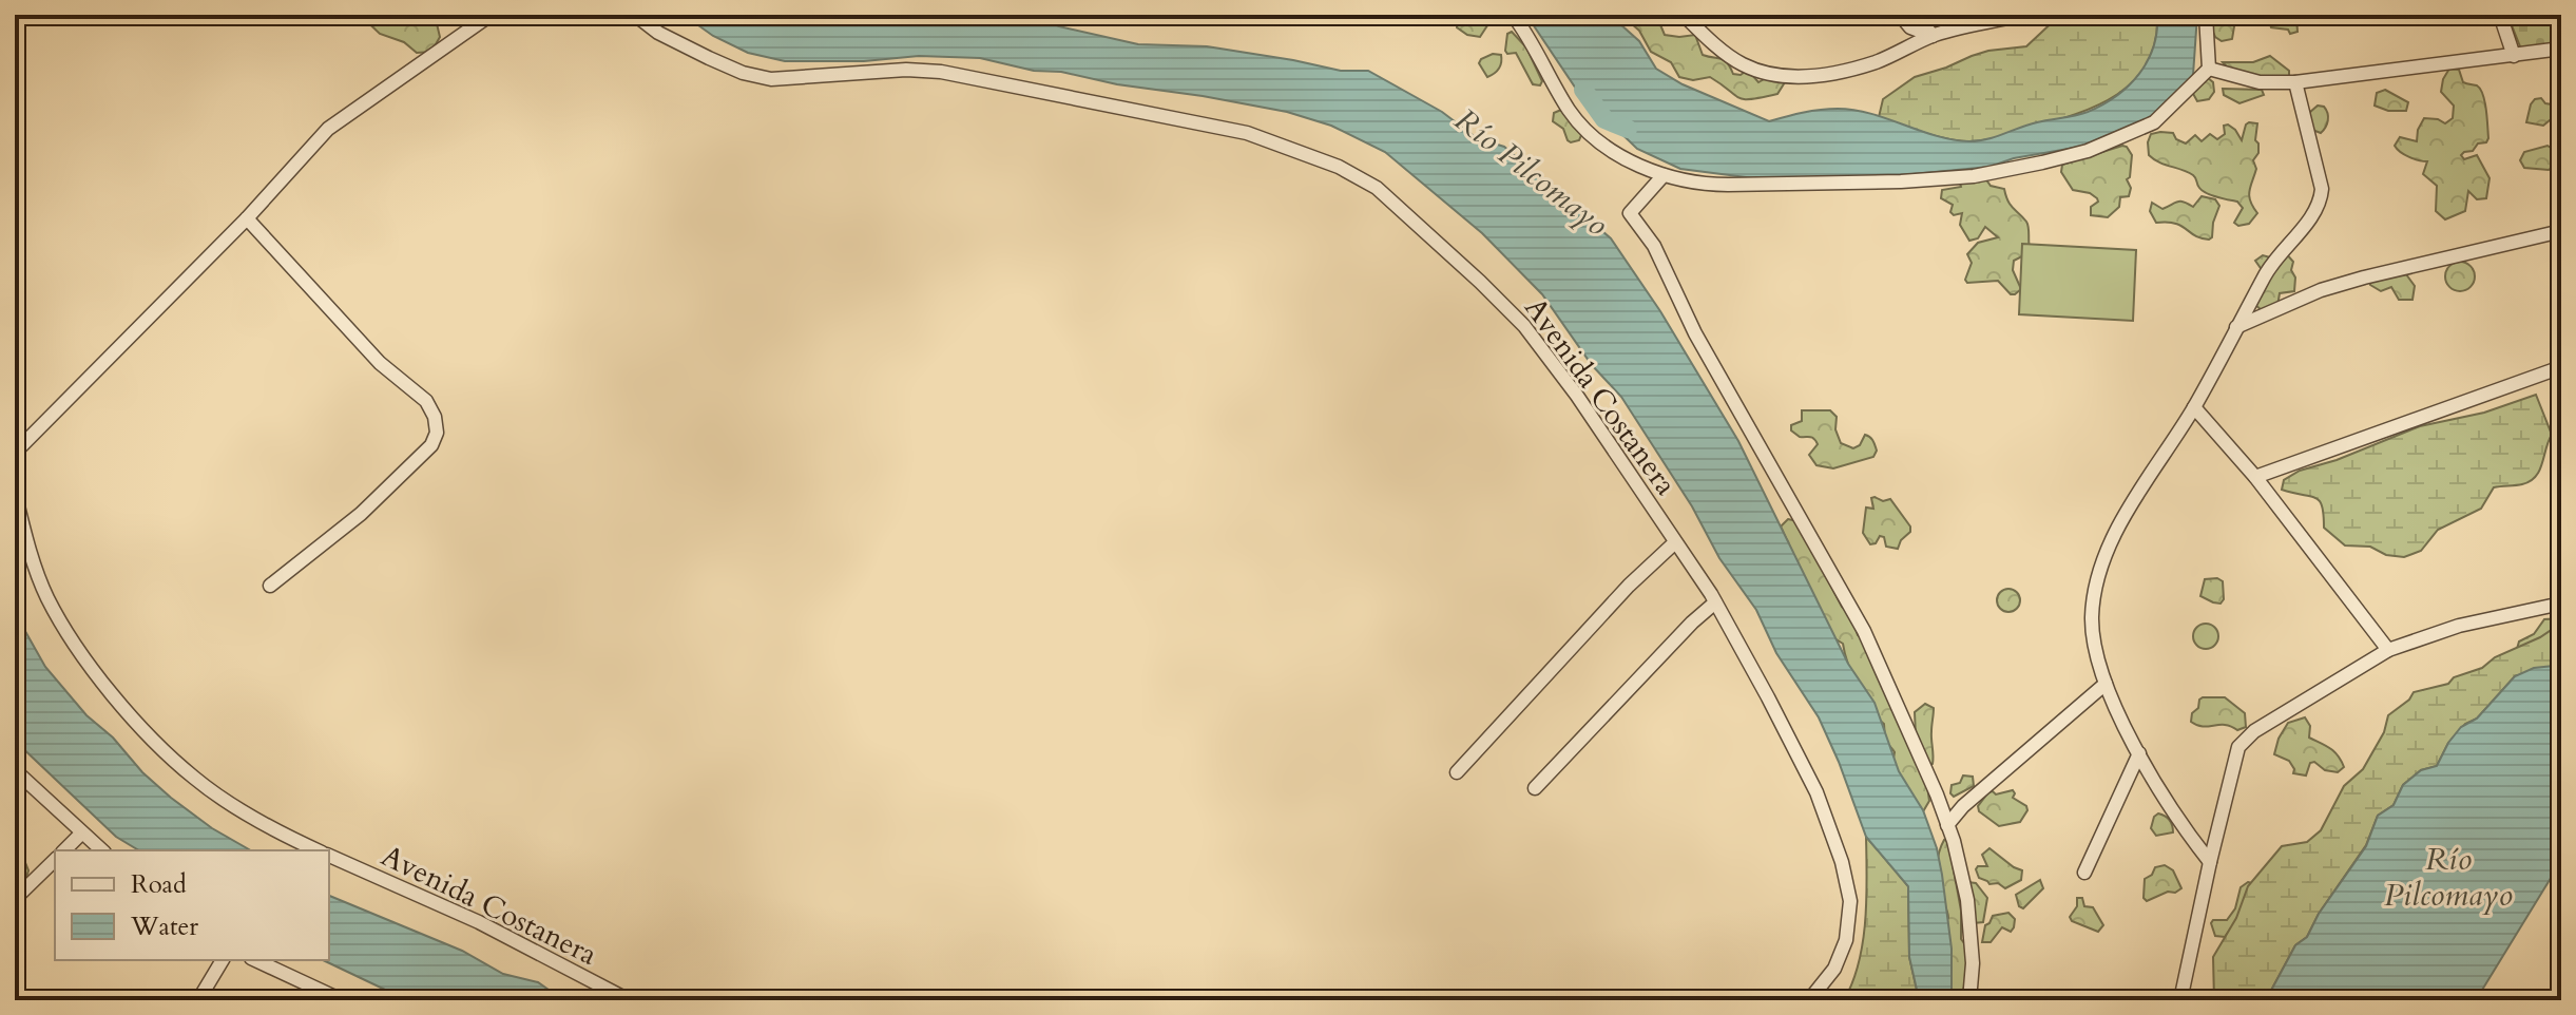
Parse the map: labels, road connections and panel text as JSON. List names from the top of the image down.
{
  "streets": {
    "street": ["Avenida Costanera"]
  },
  "water": ["Río Pilcomayo"],
  "legend": ["Road", "Water"]
}
